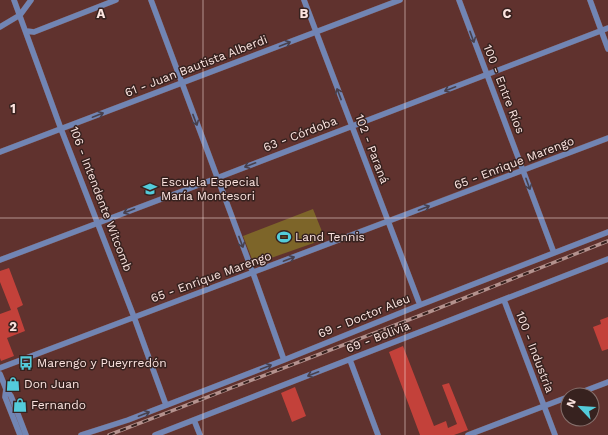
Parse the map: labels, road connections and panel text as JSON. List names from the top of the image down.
{
  "streets": {
    "street": [
      "61 - Juan Bautista Alberdi",
      "100 - Entre Ríos",
      "63 - Córdoba",
      "102 - Paraná",
      "65 - Enrique Marengo",
      "106 - Intendente Witcomb",
      "69 - Doctor Aleu",
      "69 - Bolivia",
      "100 - Industria"
    ]
  },
  "crossings": [
    ["61 - Juan Bautista Alberdi", "102 - Paraná"],
    ["61 - Juan Bautista Alberdi", "106 - Intendente Witcomb"],
    ["100 - Entre Ríos", "63 - Córdoba"],
    ["100 - Entre Ríos", "65 - Enrique Marengo"],
    ["100 - Entre Ríos", "69 - Doctor Aleu"],
    ["63 - Córdoba", "102 - Paraná"],
    ["63 - Córdoba", "106 - Intendente Witcomb"],
    ["102 - Paraná", "65 - Enrique Marengo"],
    ["102 - Paraná", "69 - Doctor Aleu"],
    ["65 - Enrique Marengo", "106 - Intendente Witcomb"],
    ["106 - Intendente Witcomb", "69 - Doctor Aleu"],
    ["69 - Bolivia", "100 - Industria"]
  ],
  "one_way": [
    "61 - Juan Bautista Alberdi",
    "100 - Entre Ríos",
    "63 - Córdoba",
    "65 - Enrique Marengo"
  ],
  "places": {
    "school or university": ["Escuela Especial María Montesori"],
    "sports": ["Land Tennis"],
    "bus stop": ["Marengo y Pueyrredón"],
    "shop": ["Don Juan", "Fernando"]
  },
  "north": "top left",
  "grid": {
    "columns": ["A", "B", "C"],
    "rows": ["1", "2"]
  }
}
